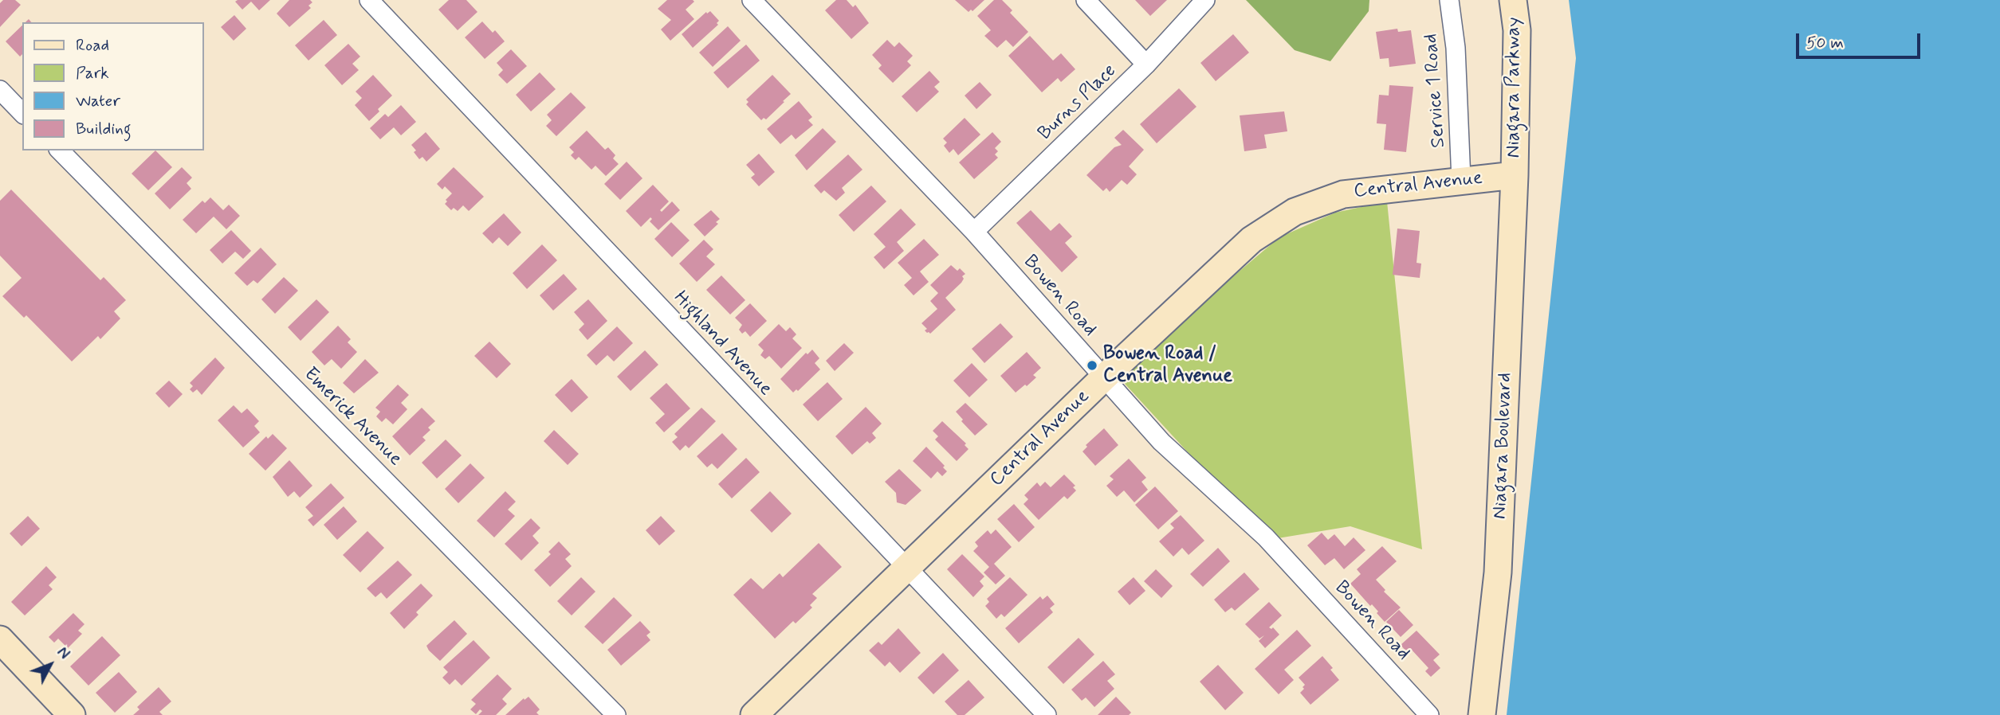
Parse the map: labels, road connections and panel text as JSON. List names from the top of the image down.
{
  "streets": {
    "main road": ["Niagara Parkway", "Central Avenue", "Niagara Boulevard"],
    "street": [
      "Service 1 Road",
      "Burns Place",
      "Bowen Road",
      "Highland Avenue",
      "Emerick Avenue"
    ]
  },
  "crossings": [
    ["Niagara Parkway", "Central Avenue"],
    ["Niagara Parkway", "Niagara Boulevard"],
    ["Service 1 Road", "Central Avenue"],
    ["Burns Place", "Bowen Road"],
    ["Central Avenue", "Bowen Road"],
    ["Central Avenue", "Highland Avenue"],
    ["Central Avenue", "Niagara Boulevard"]
  ],
  "places": ["Bowen Road / Central Avenue"],
  "legend": [
    "Road",
    "Park",
    "Water",
    "Building"
  ],
  "scale_bar": "50 m",
  "north": "top right"
}
